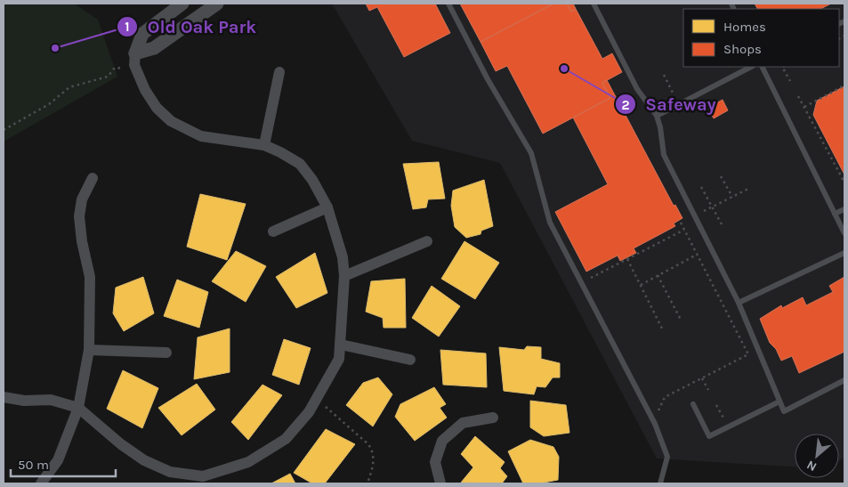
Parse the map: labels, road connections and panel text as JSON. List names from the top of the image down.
{
  "places": ["Old Oak Park", "Safeway"],
  "legend": ["Homes", "Shops"],
  "scale_bar": "50 m",
  "north": "bottom left"
}
